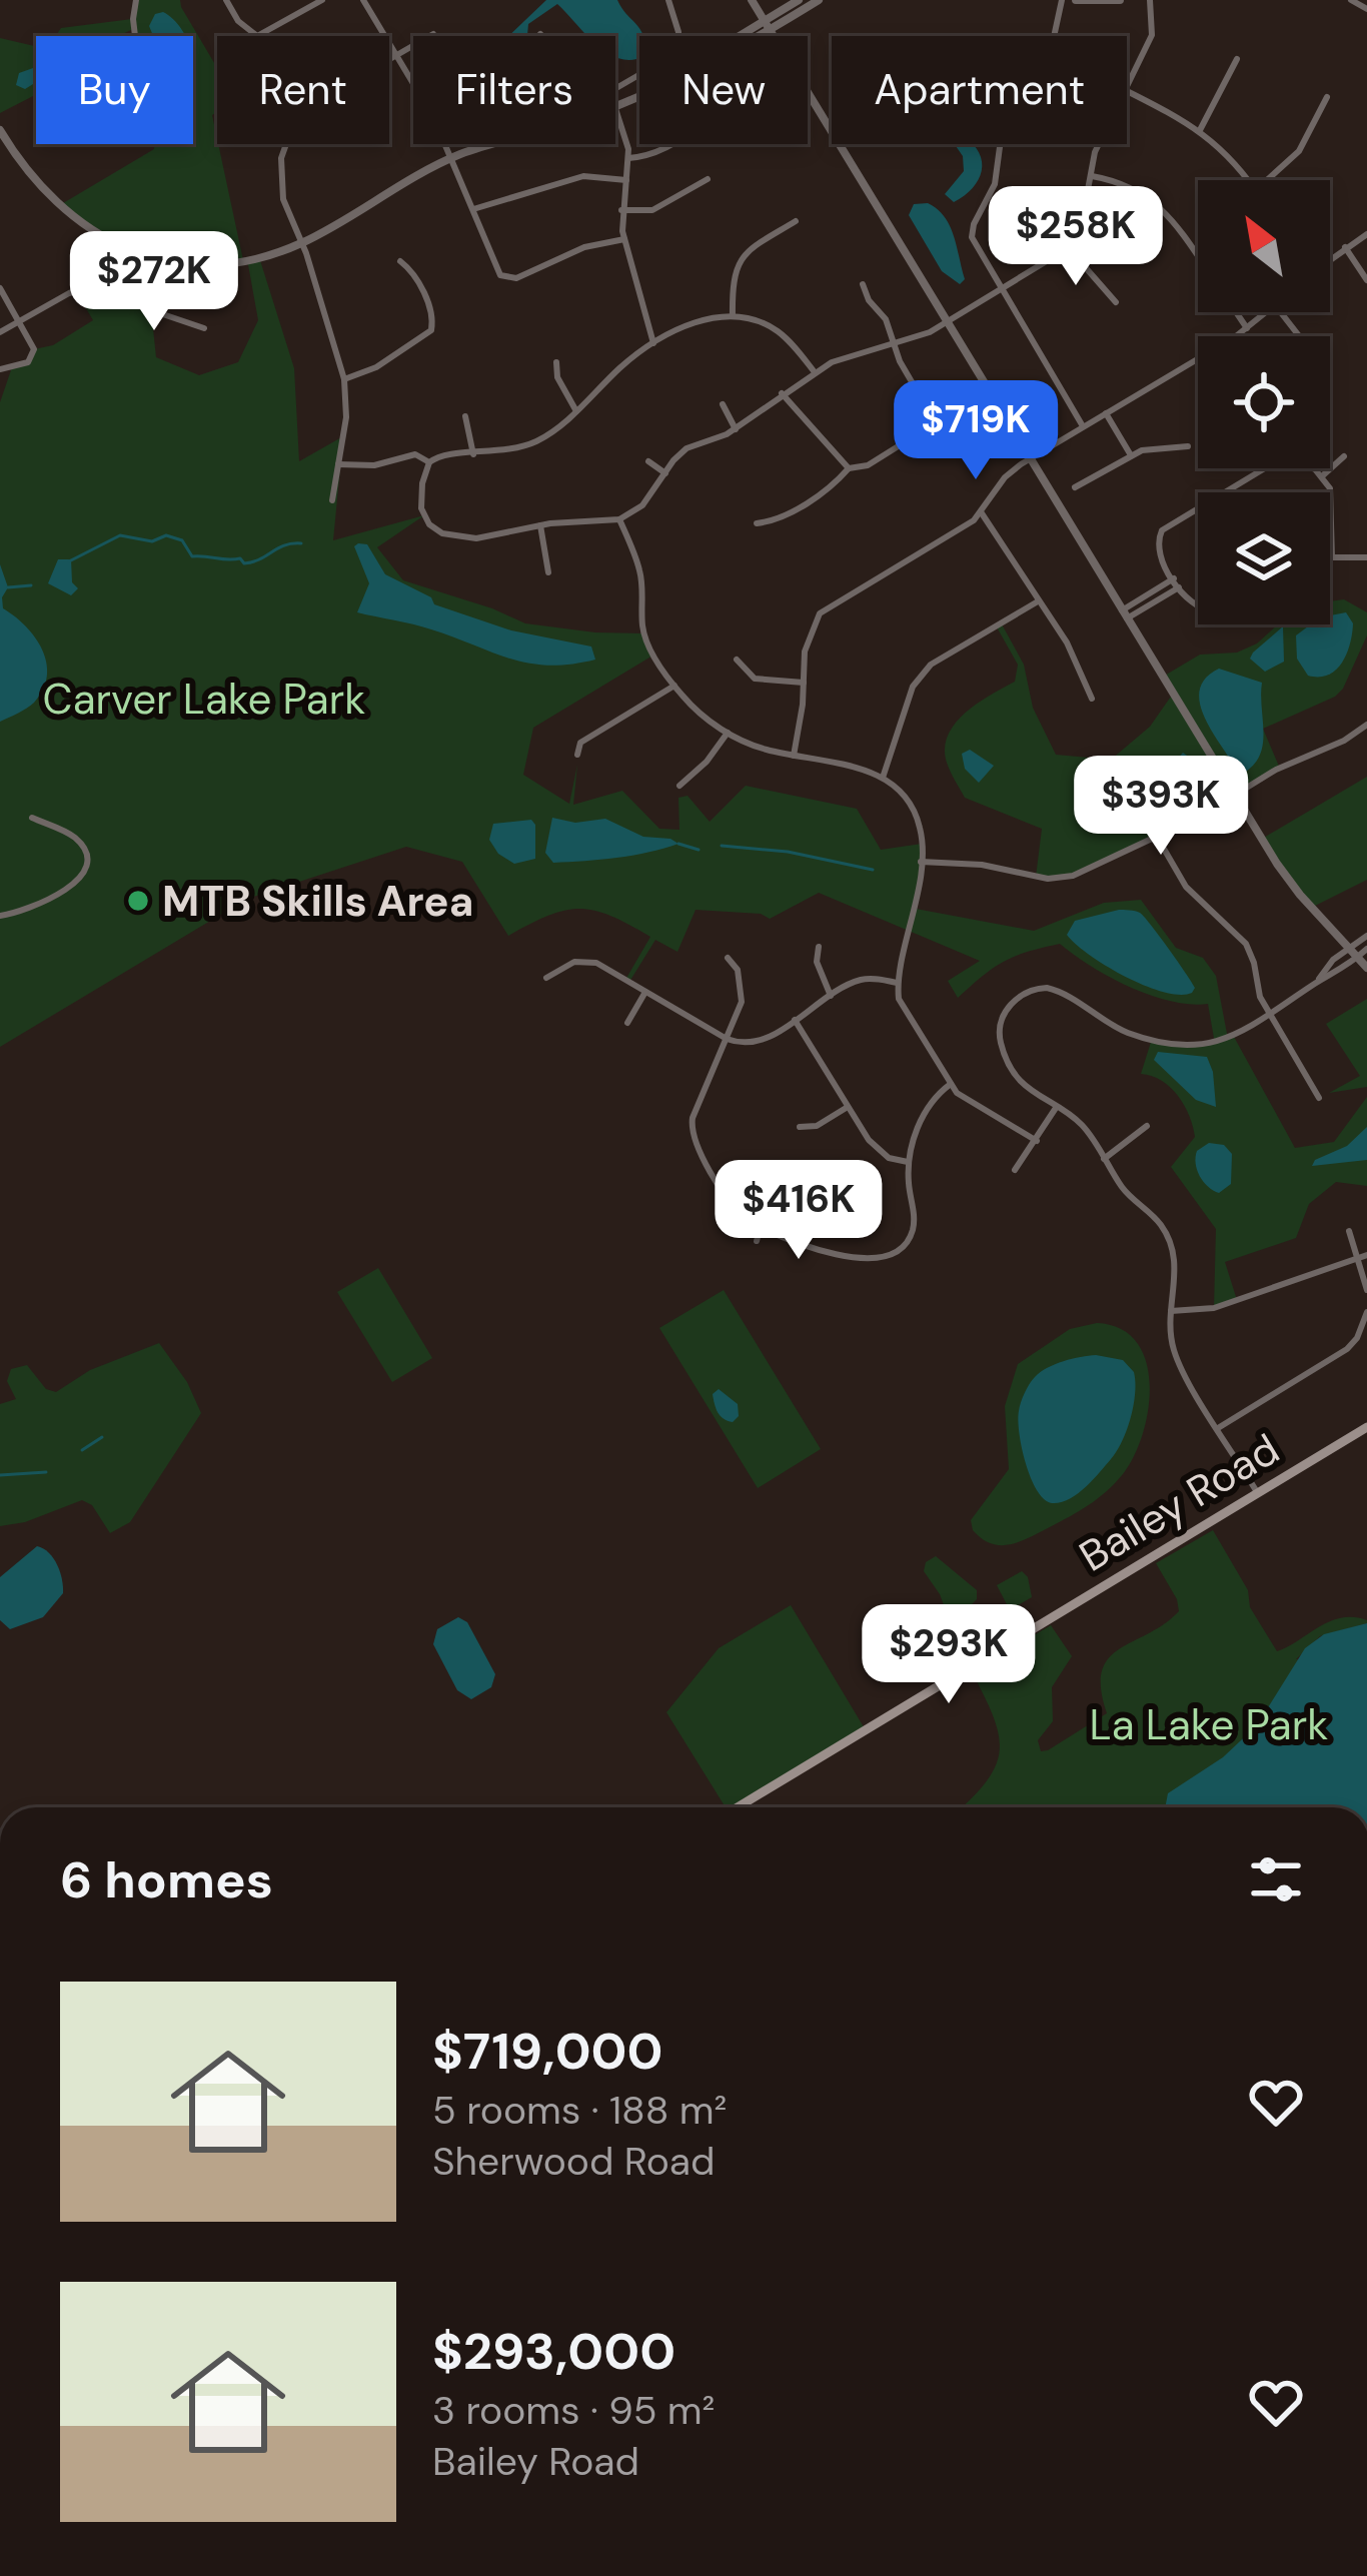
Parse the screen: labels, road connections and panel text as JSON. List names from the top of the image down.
{
  "streets": {
    "main road": ["Bailey Road"]
  },
  "parks": ["Carver Lake Park", "La Lake Park"],
  "places": ["MTB Skills Area"],
  "north": "top left",
  "page": {
    "chip": [
      "Buy",
      "Rent",
      "Filters",
      "New",
      "Apartment"
    ],
    "price": [
      "$258K",
      "$272K",
      "$719K",
      "$393K",
      "$416K",
      "$293K"
    ],
    "heading": "6 homes",
    "list": [
      {
        "name": "$719,000",
        "note": "5 rooms · 188 m² · Sherwood Road"
      },
      {
        "name": "$293,000",
        "note": "3 rooms · 95 m² · Bailey Road"
      }
    ]
  }
}
